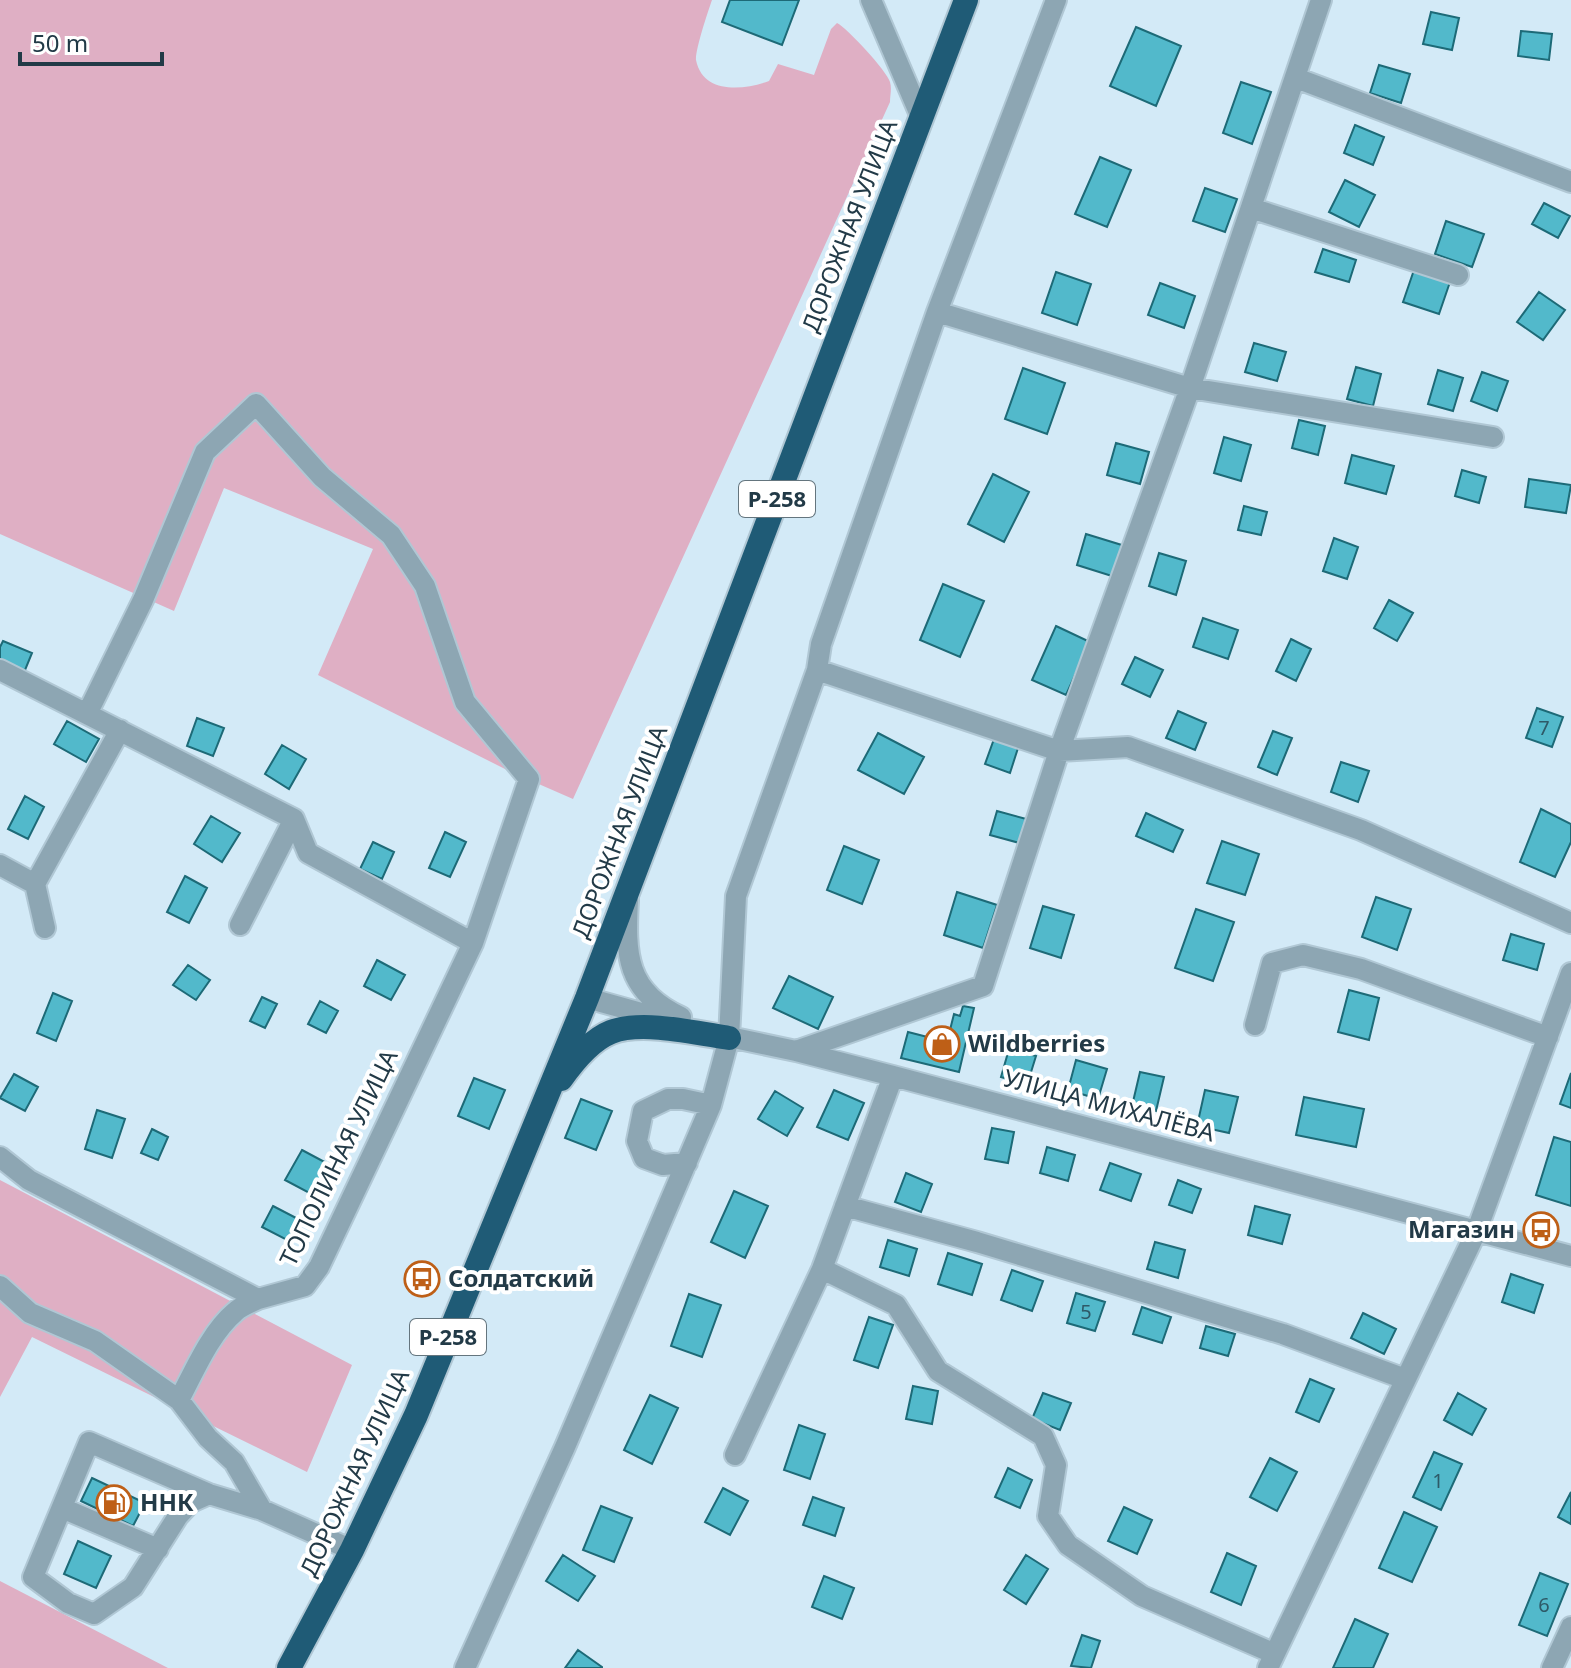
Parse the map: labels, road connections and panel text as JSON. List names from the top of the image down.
{
  "streets": {
    "highway": ["ДОРОЖНАЯ УЛИЦА", "Р-258"],
    "street": ["УЛИЦА МИХАЛЁВА", "ТОПОЛИНАЯ УЛИЦА"]
  },
  "crossings": [
    ["ДОРОЖНАЯ УЛИЦА", "УЛИЦА МИХАЛЁВА"]
  ],
  "places": {
    "shop": ["Wildberries"],
    "bus stop": ["Магазин", "Солдатский"],
    "fuel station": ["ННК"]
  },
  "house_numbers": [
    "7",
    "5",
    "1",
    "6"
  ],
  "scale_bar": "50 m"
}
